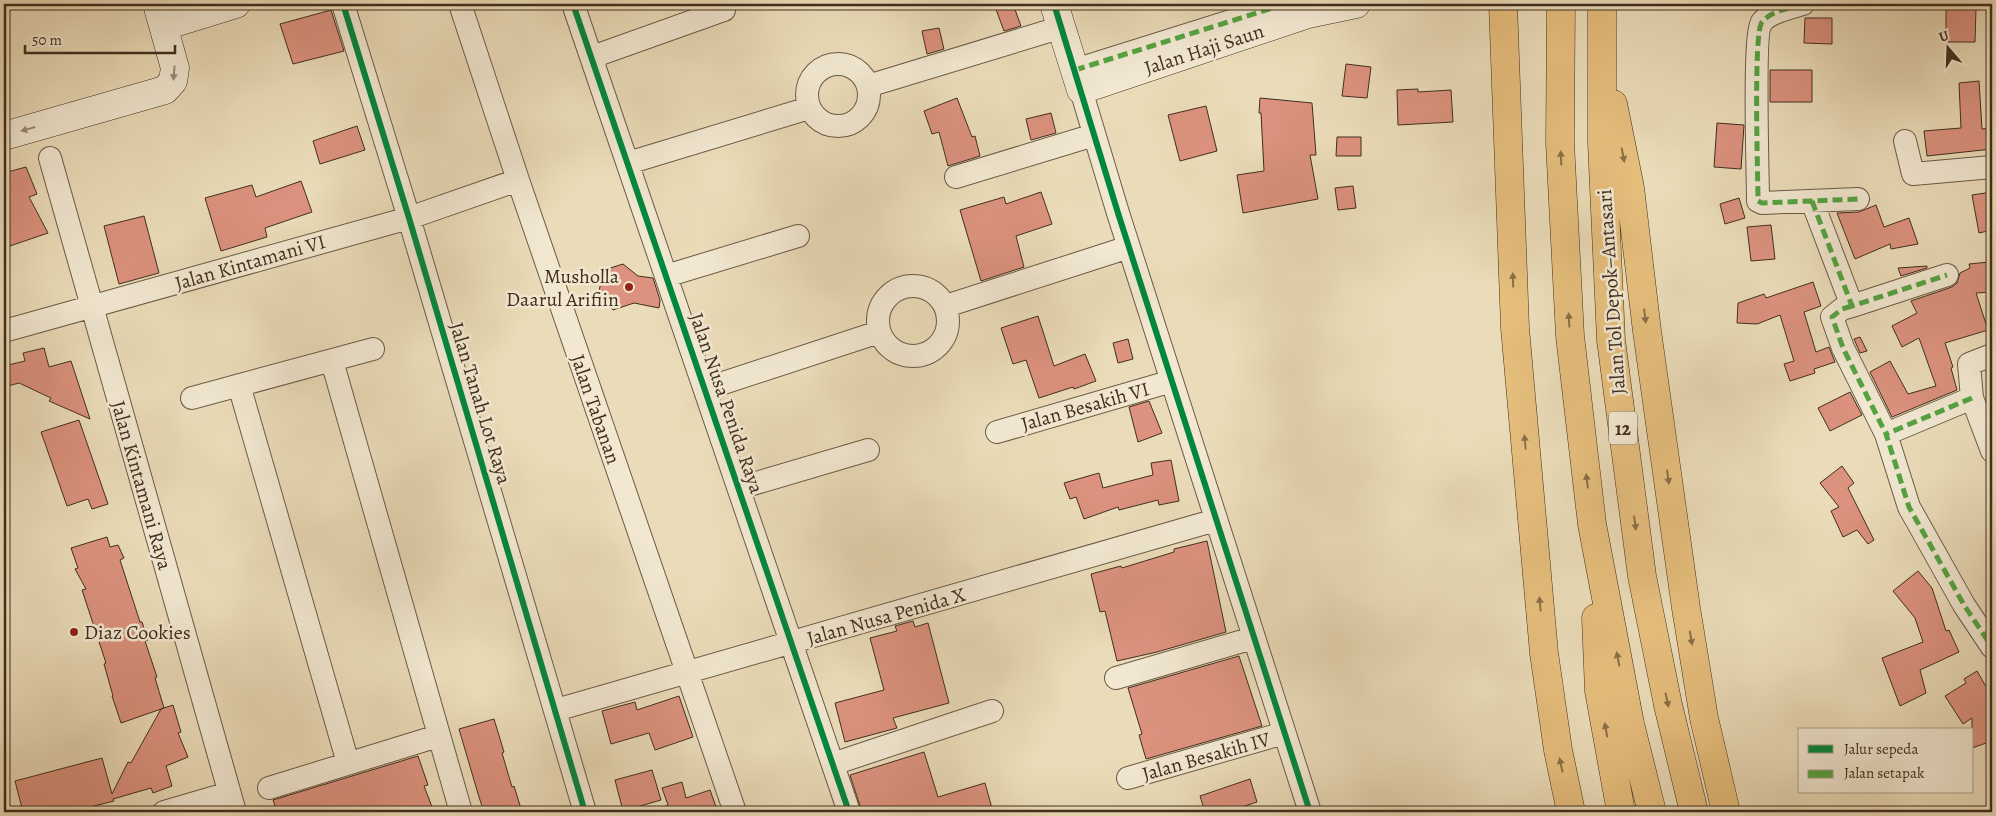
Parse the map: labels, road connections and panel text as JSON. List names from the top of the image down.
{
  "streets": {
    "highway": ["Jalan Tol Depok–Antasari", "12"],
    "street": [
      "Jalan Haji Saun",
      "Jalan Kintamani VI",
      "Jalan Tanah Lot Raya",
      "Jalan Nusa Penida Raya",
      "Jalan Besakih VI",
      "Jalan Tabanan",
      "Jalan Kintamani Raya",
      "Jalan Nusa Penida X",
      "Jalan Besakih IV"
    ]
  },
  "crossings": [
    ["Jalan Kintamani VI", "Jalan Tanah Lot Raya"],
    ["Jalan Kintamani VI", "Jalan Tabanan"],
    ["Jalan Kintamani VI", "Jalan Kintamani Raya"],
    ["Jalan Tanah Lot Raya", "Jalan Nusa Penida X"],
    ["Jalan Nusa Penida Raya", "Jalan Nusa Penida X"],
    ["Jalan Tabanan", "Jalan Nusa Penida X"]
  ],
  "places": ["Musholla Daarul Arifiin", "Diaz Cookies"],
  "legend": ["Jalur sepeda", "Jalan setapak"],
  "scale_bar": "50 m",
  "north": "top"
}
